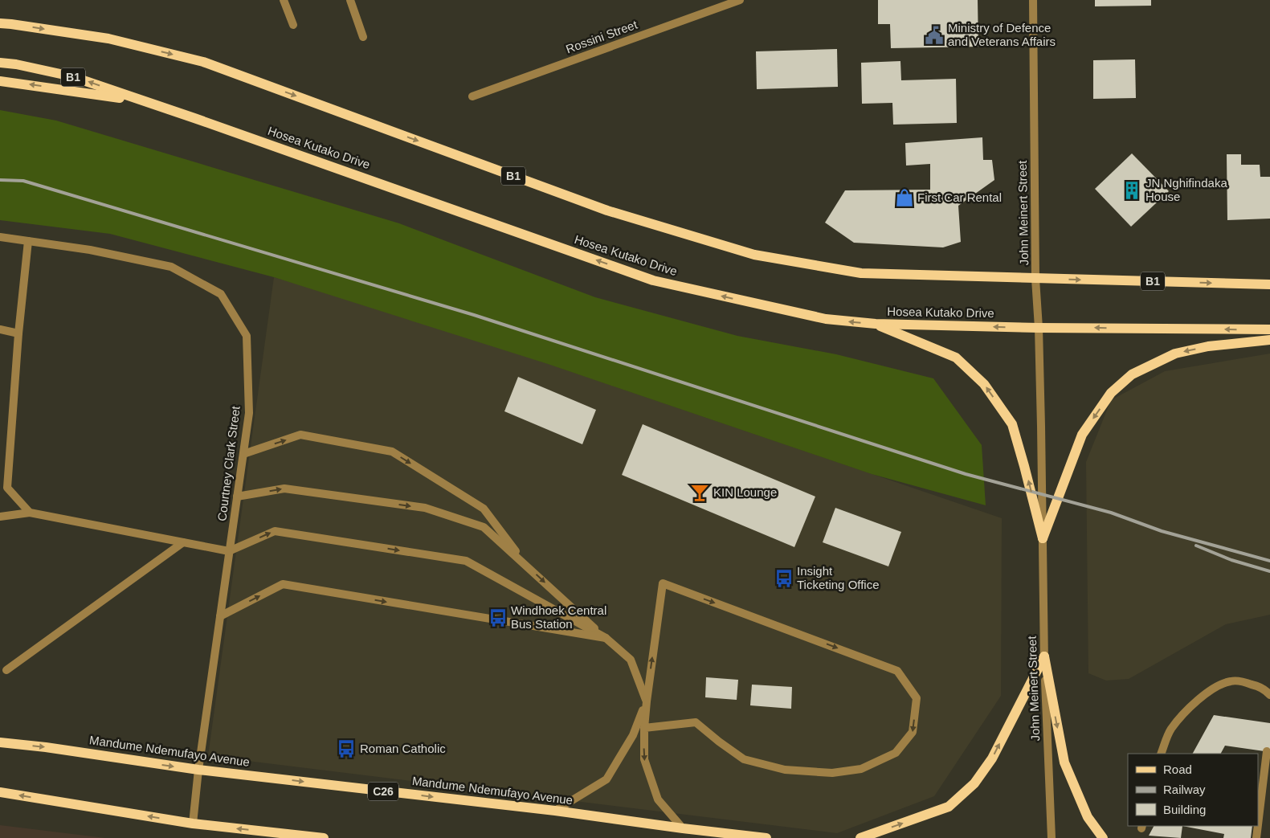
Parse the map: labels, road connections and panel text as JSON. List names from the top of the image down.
{
  "streets": {
    "main road": [
      "B1",
      "Hosea Kutako Drive",
      "Mandume Ndemufayo Avenue",
      "C26"
    ],
    "street": ["Rossini Street", "John Meinert Street", "Courtney Clark Street"]
  },
  "crossings": [
    ["B1", "John Meinert Street"],
    ["Hosea Kutako Drive", "John Meinert Street"],
    ["Courtney Clark Street", "Mandume Ndemufayo Avenue"]
  ],
  "places": {
    "public building": ["Ministry of Defence and Veterans Affairs"],
    "building": ["JN Nghifindaka House"],
    "shop": ["First Car Rental"],
    "bar": ["KIN Lounge"],
    "bus stop": ["Insight Ticketing Office", "Windhoek Central Bus Station", "Roman Catholic"]
  },
  "legend": ["Road", "Railway", "Building"]
}
